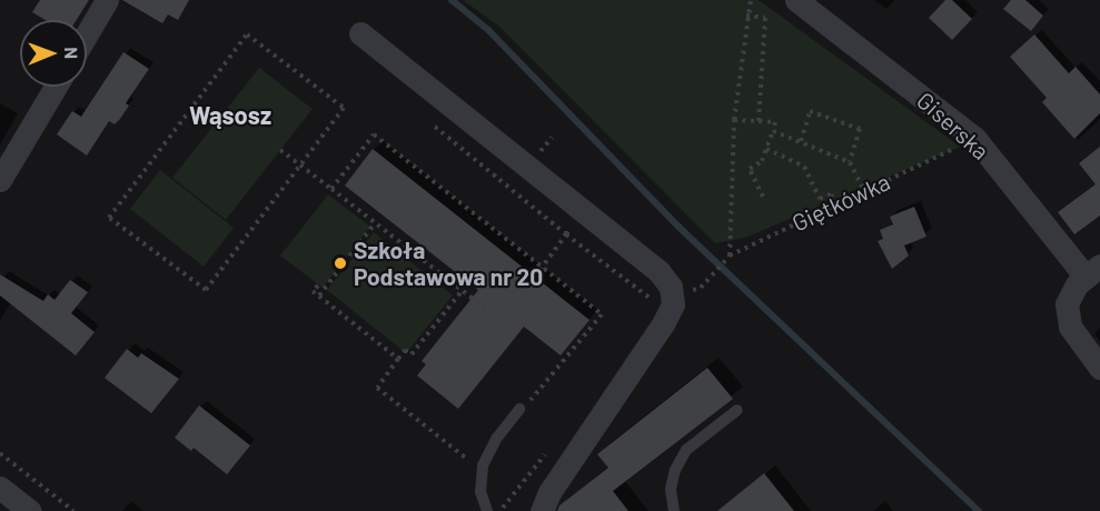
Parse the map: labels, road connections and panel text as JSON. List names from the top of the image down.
{
  "streets": {
    "street": ["Giserska"],
    "path": ["Giętkówka"]
  },
  "crossings": [
    ["Giserska", "Giętkówka"]
  ],
  "districts": ["Wąsosz"],
  "places": ["Szkoła Podstawowa nr 20"],
  "north": "right"
}
